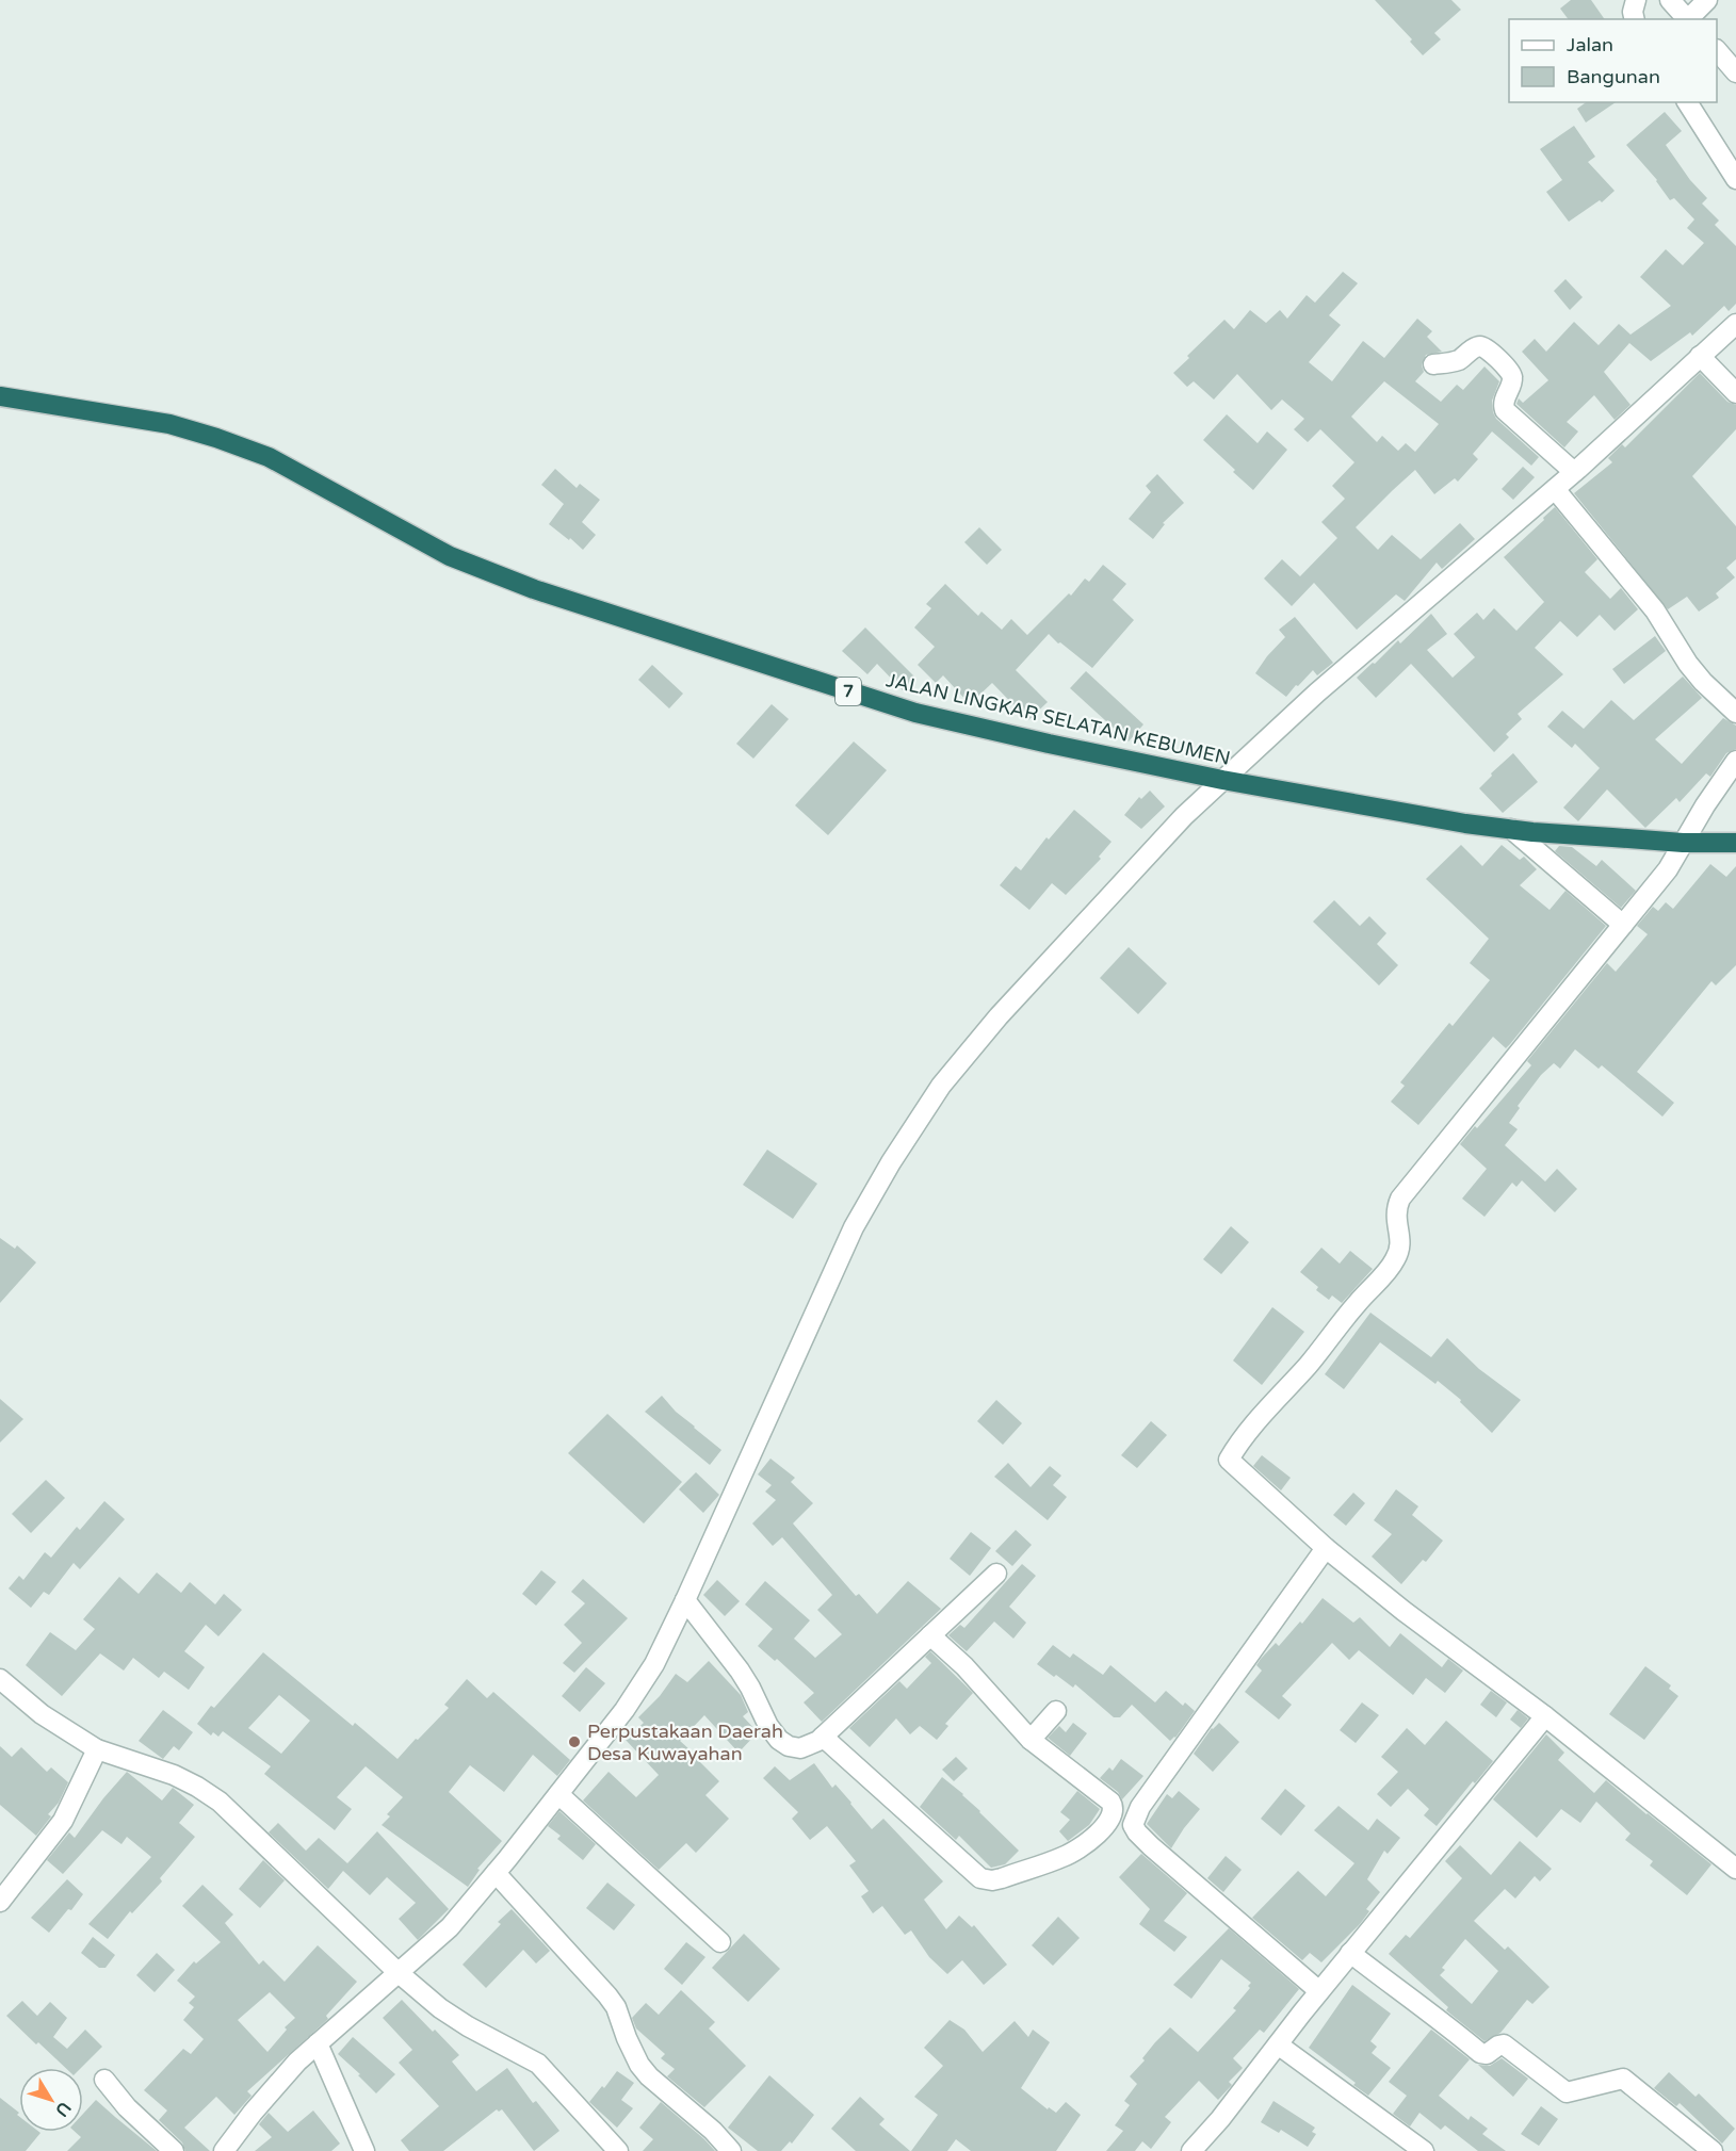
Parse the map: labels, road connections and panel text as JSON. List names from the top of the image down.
{
  "streets": {
    "highway": ["7", "JALAN LINGKAR SELATAN KEBUMEN"]
  },
  "places": ["Perpustakaan Daerah Desa Kuwayahan"],
  "legend": ["Jalan", "Bangunan"],
  "north": "bottom right"
}
